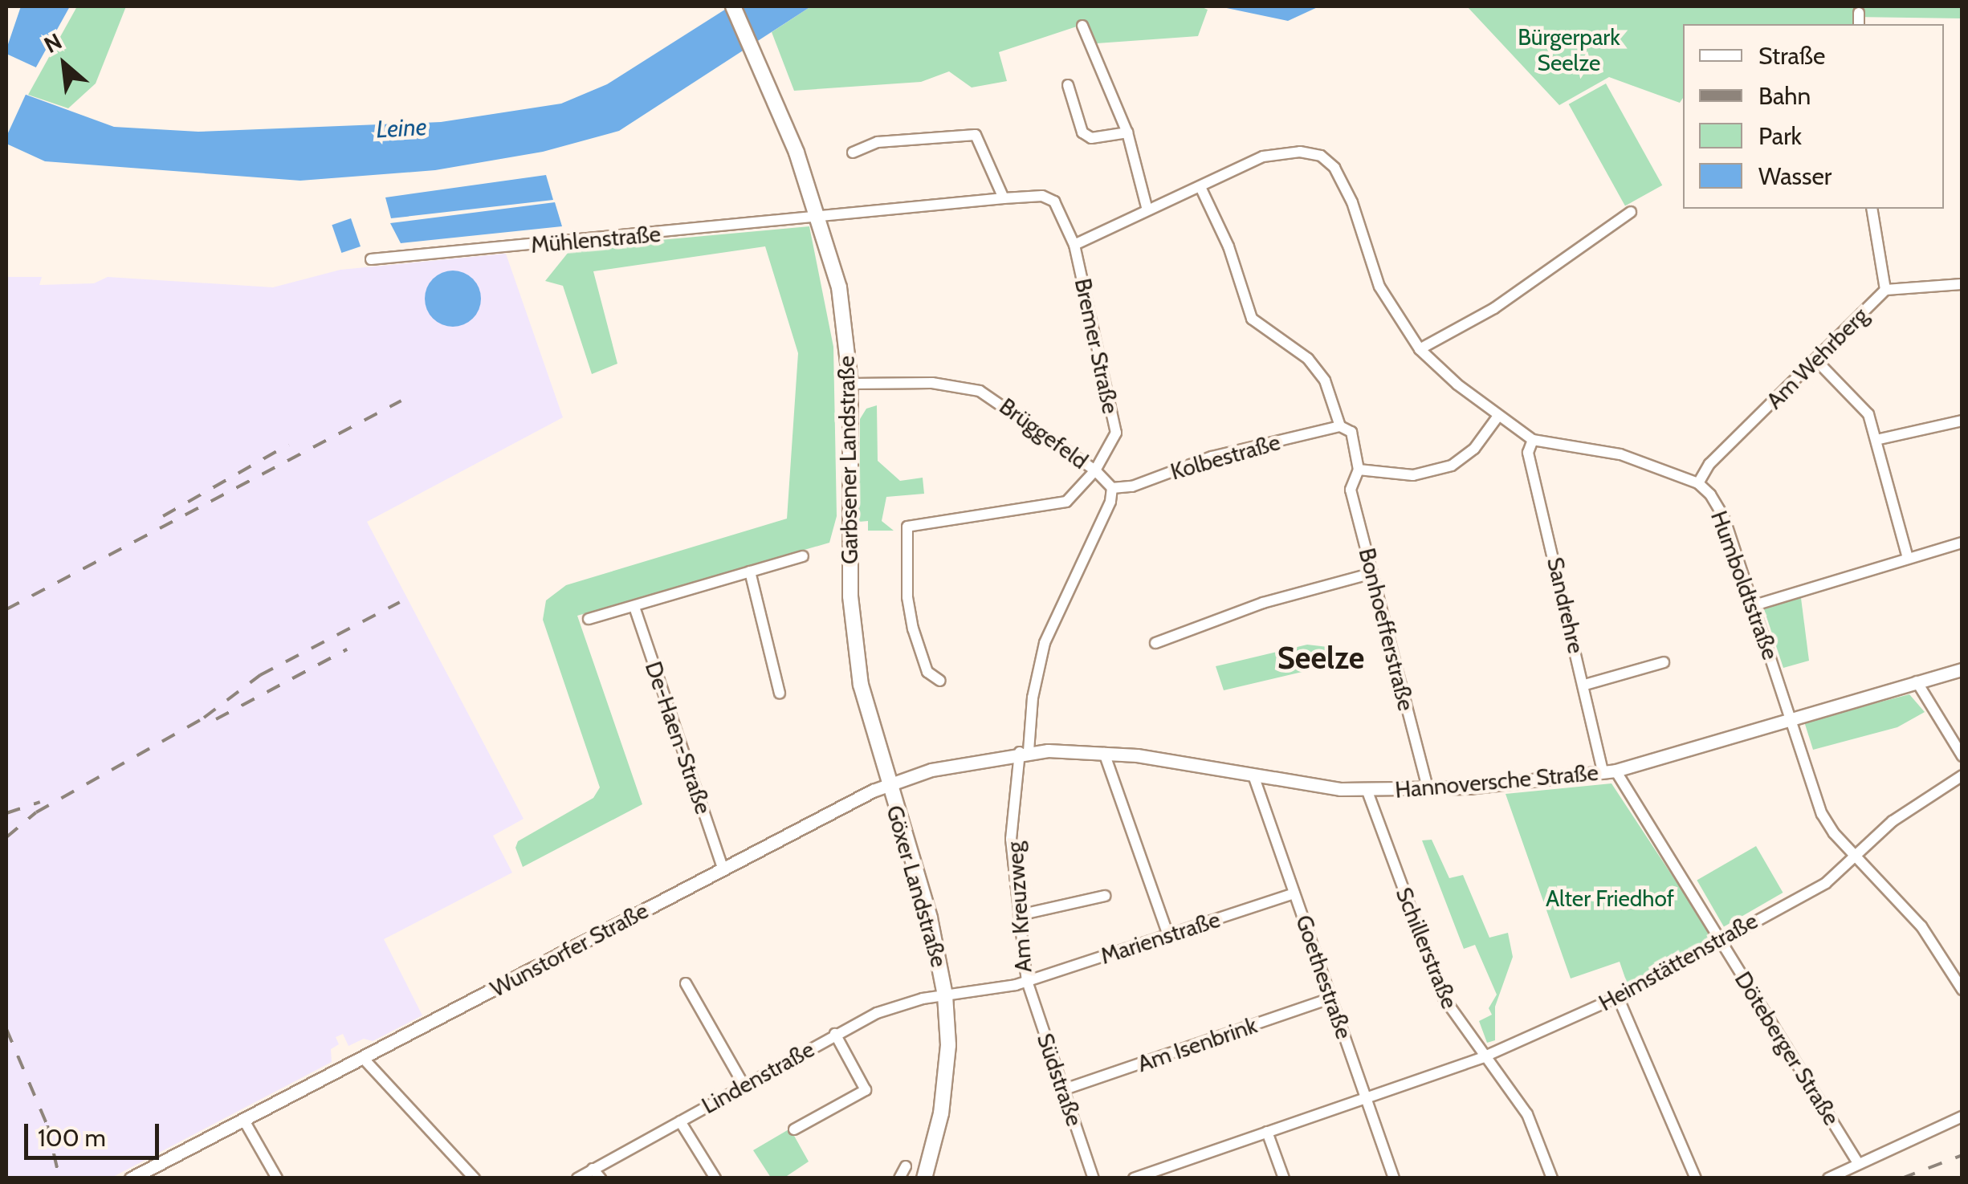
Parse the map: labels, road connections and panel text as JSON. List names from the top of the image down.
{
  "streets": {
    "main road": ["Garbsener Landstraße", "Göxer Landstraße"],
    "street": [
      "Mühlenstraße",
      "Bremer Straße",
      "Am Wehrberg",
      "Brüggefeld",
      "Kolbestraße",
      "Humboldtstraße",
      "Sandrehre",
      "Bonhoefferstraße",
      "De-Haen-Straße",
      "Hannoversche Straße",
      "Am Kreuzweg",
      "Marienstraße",
      "Schillerstraße",
      "Wunstorfer Straße",
      "Heimstättenstraße",
      "Goethestraße",
      "Am Isenbrink",
      "Döteberger Straße",
      "Lindenstraße",
      "Südstraße"
    ]
  },
  "crossings": [
    ["Mühlenstraße", "Bremer Straße"],
    ["Mühlenstraße", "Garbsener Landstraße"],
    ["Bremer Straße", "Brüggefeld"],
    ["Bremer Straße", "Garbsener Landstraße"],
    ["Am Wehrberg", "Humboldtstraße"],
    ["Brüggefeld", "Garbsener Landstraße"],
    ["Kolbestraße", "Bonhoefferstraße"],
    ["Garbsener Landstraße", "Göxer Landstraße"],
    ["Garbsener Landstraße", "Wunstorfer Straße"],
    ["Humboldtstraße", "Hannoversche Straße"],
    ["Humboldtstraße", "Heimstättenstraße"],
    ["Sandrehre", "Hannoversche Straße"],
    ["Sandrehre", "Döteberger Straße"],
    ["Bonhoefferstraße", "Hannoversche Straße"],
    ["De-Haen-Straße", "Wunstorfer Straße"],
    ["Hannoversche Straße", "Am Kreuzweg"],
    ["Hannoversche Straße", "Schillerstraße"],
    ["Hannoversche Straße", "Wunstorfer Straße"],
    ["Hannoversche Straße", "Goethestraße"],
    ["Hannoversche Straße", "Döteberger Straße"],
    ["Göxer Landstraße", "Am Kreuzweg"],
    ["Göxer Landstraße", "Wunstorfer Straße"],
    ["Göxer Landstraße", "Lindenstraße"],
    ["Am Kreuzweg", "Marienstraße"],
    ["Am Kreuzweg", "Wunstorfer Straße"],
    ["Am Kreuzweg", "Lindenstraße"],
    ["Am Kreuzweg", "Südstraße"],
    ["Marienstraße", "Goethestraße"],
    ["Marienstraße", "Südstraße"],
    ["Schillerstraße", "Heimstättenstraße"],
    ["Heimstättenstraße", "Goethestraße"],
    ["Heimstättenstraße", "Döteberger Straße"],
    ["Goethestraße", "Am Isenbrink"],
    ["Am Isenbrink", "Südstraße"]
  ],
  "districts": ["Seelze"],
  "water": ["Leine"],
  "parks": ["Bürgerpark Seelze", "Alter Friedhof"],
  "legend": [
    "Straße",
    "Bahn",
    "Park",
    "Wasser"
  ],
  "scale_bar": "100 m",
  "north": "top left"
}
